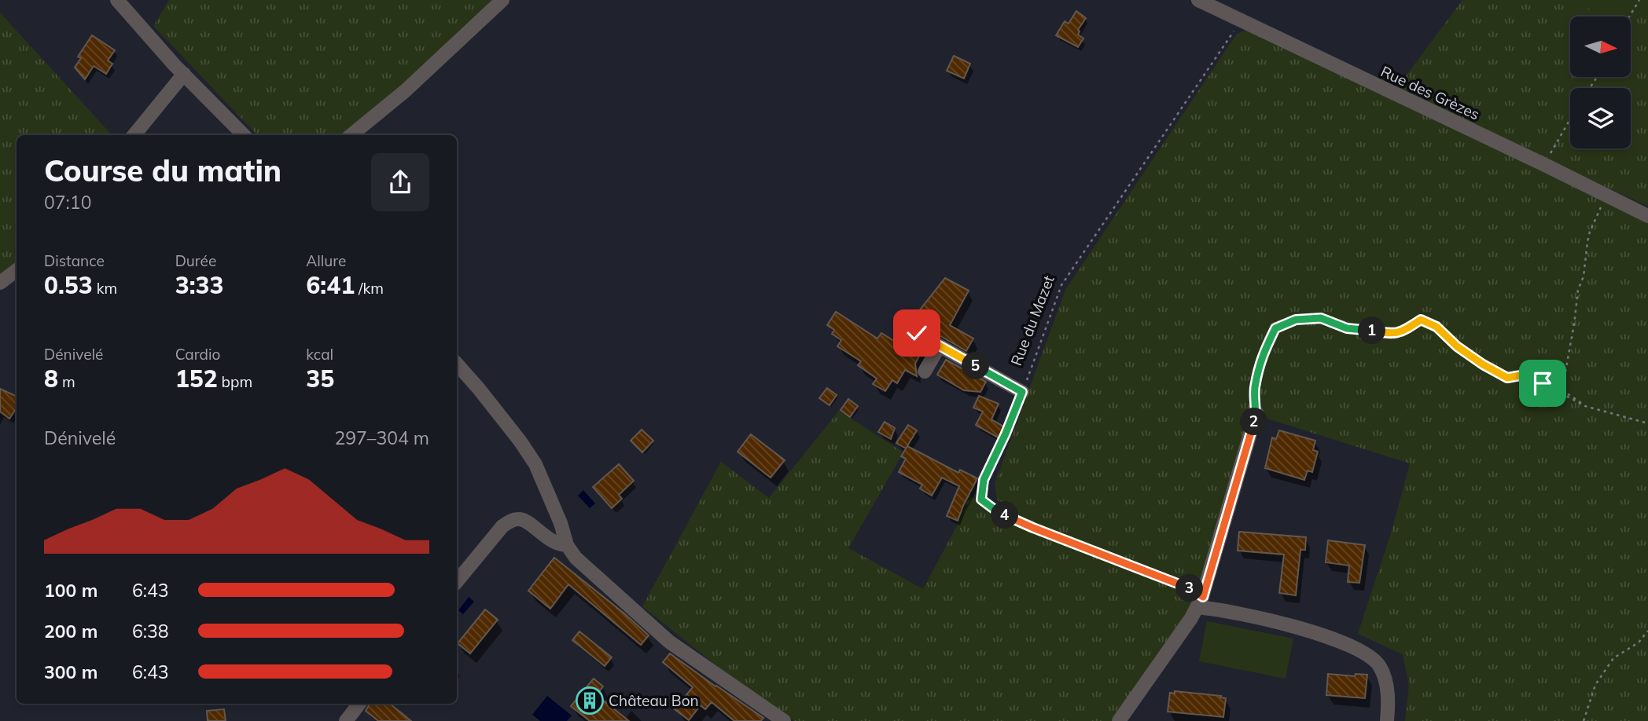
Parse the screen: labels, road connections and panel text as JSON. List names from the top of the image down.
{
  "streets": {
    "street": ["Rue des Grèzes"],
    "path": ["Rue du Mazet"]
  },
  "crossings": [
    ["Rue des Grèzes", "Rue du Mazet"]
  ],
  "places": {
    "building": ["Château Bon"]
  },
  "north": "right",
  "page": {
    "heading": ["Course du matin", "07:10"],
    "stats": [
      ["Distance", "0.53 km"],
      ["Durée", "3:33"],
      ["Allure", "6:41 /km"],
      ["Dénivelé", "8 m"],
      ["Cardio", "152 bpm"],
      ["kcal", "35"]
    ],
    "pins": [
      "1",
      "5",
      "2",
      "4",
      "3"
    ],
    "chart": ["Dénivelé", "297–304 m"],
    "list": [
      {
        "name": "100 m",
        "note": "6:43"
      },
      {
        "name": "200 m",
        "note": "6:38"
      },
      {
        "name": "300 m",
        "note": "6:43"
      }
    ]
  }
}
